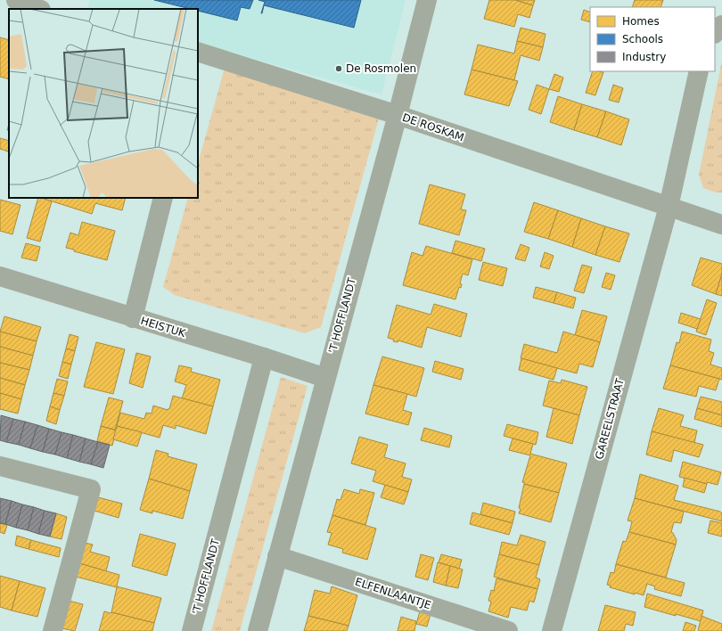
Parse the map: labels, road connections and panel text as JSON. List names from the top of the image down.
{
  "streets": {
    "street": [
      "DE ROSKAM",
      "'T HOFFLANDT",
      "HEISTUK",
      "GAREELSTRAAT",
      "ELFENLAANTJE"
    ]
  },
  "crossings": [
    ["DE ROSKAM", "'T HOFFLANDT"],
    ["DE ROSKAM", "GAREELSTRAAT"],
    ["'T HOFFLANDT", "HEISTUK"],
    ["'T HOFFLANDT", "ELFENLAANTJE"]
  ],
  "places": ["De Rosmolen"],
  "legend": ["Homes", "Schools", "Industry"]
}
